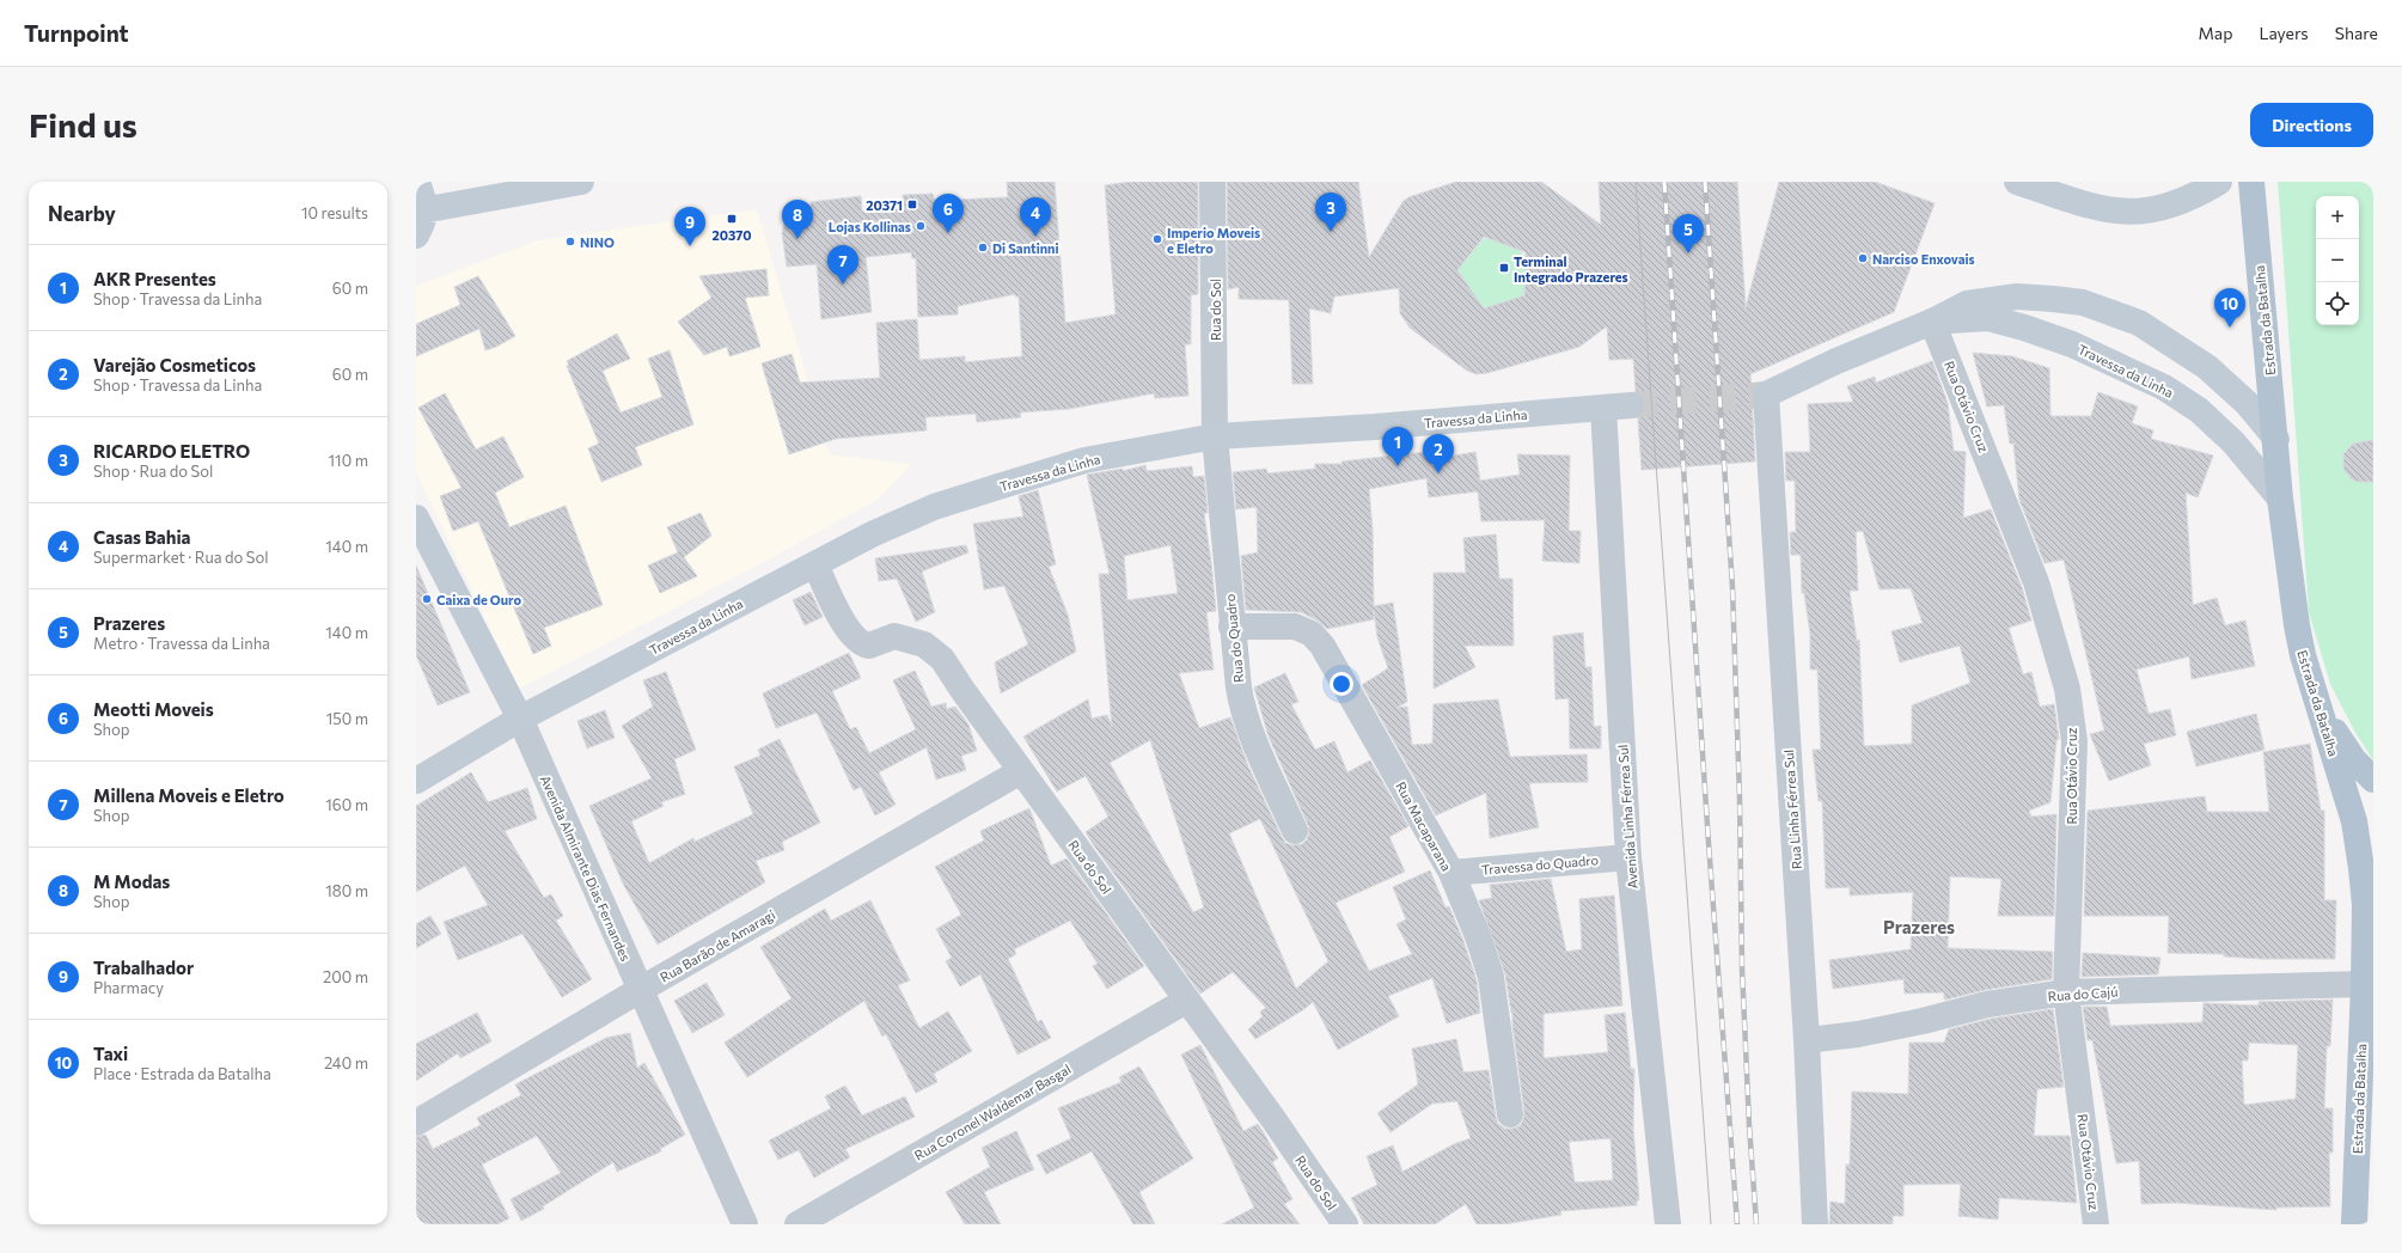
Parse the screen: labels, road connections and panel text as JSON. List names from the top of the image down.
{
  "streets": {
    "main road": ["Estrada da Batalha", "Travessa da Linha", "Avenida Almirante Dias Fernandes"],
    "street": [
      "Rua do Sol",
      "Rua Otávio Cruz",
      "Rua do Quadro",
      "Rua Linha Férrea Sul",
      "Avenida Linha Férrea Sul",
      "Rua Macaparana",
      "Travessa do Quadro",
      "Rua Barão de Amaragi",
      "Rua do Cajú",
      "Rua Coronel Waldemar Basgal"
    ]
  },
  "crossings": [
    ["Rua do Sol", "Travessa da Linha"],
    ["Rua do Sol", "Rua do Quadro"],
    ["Rua do Sol", "Rua Barão de Amaragi"],
    ["Rua do Sol", "Rua Coronel Waldemar Basgal"],
    ["Estrada da Batalha", "Travessa da Linha"],
    ["Estrada da Batalha", "Rua do Cajú"],
    ["Travessa da Linha", "Rua Otávio Cruz"],
    ["Travessa da Linha", "Rua do Quadro"],
    ["Travessa da Linha", "Rua Linha Férrea Sul"],
    ["Travessa da Linha", "Avenida Linha Férrea Sul"],
    ["Travessa da Linha", "Avenida Almirante Dias Fernandes"],
    ["Rua Otávio Cruz", "Rua do Cajú"],
    ["Rua do Quadro", "Rua Macaparana"],
    ["Rua Linha Férrea Sul", "Rua do Cajú"],
    ["Avenida Linha Férrea Sul", "Travessa do Quadro"],
    ["Rua Macaparana", "Travessa do Quadro"],
    ["Avenida Almirante Dias Fernandes", "Rua Barão de Amaragi"]
  ],
  "districts": ["Prazeres"],
  "places": {
    "transit": ["20371", "20370", "Terminal Integrado Prazeres"],
    "other": [
      "Lojas Kollinas",
      "Imperio Moveis e Eletro",
      "NINO",
      "Di Santinni",
      "Narciso Enxovais",
      "Caixa de Ouro"
    ]
  },
  "page": {
    "header": "Turnpoint",
    "nav": ["Map", "Layers", "Share"],
    "buttons": "Directions",
    "title": "Find us",
    "heading": ["Nearby", "10 results"],
    "pins": [
      "3",
      "6",
      "4",
      "8",
      "9",
      "5",
      "7",
      "10",
      "1",
      "2"
    ],
    "map_buttons": ["+", "−"],
    "list": [
      {
        "mark": "1",
        "name": "AKR Presentes",
        "note": "Shop · Travessa da Linha",
        "value": "60 m"
      },
      {
        "mark": "2",
        "name": "Varejão Cosmeticos",
        "note": "Shop · Travessa da Linha",
        "value": "60 m"
      },
      {
        "mark": "3",
        "name": "RICARDO ELETRO",
        "note": "Shop · Rua do Sol",
        "value": "110 m"
      },
      {
        "mark": "4",
        "name": "Casas Bahia",
        "note": "Supermarket · Rua do Sol",
        "value": "140 m"
      },
      {
        "mark": "5",
        "name": "Prazeres",
        "note": "Metro · Travessa da Linha",
        "value": "140 m"
      },
      {
        "mark": "6",
        "name": "Meotti Moveis",
        "note": "Shop",
        "value": "150 m"
      },
      {
        "mark": "7",
        "name": "Millena Moveis e Eletro",
        "note": "Shop",
        "value": "160 m"
      },
      {
        "mark": "8",
        "name": "M Modas",
        "note": "Shop",
        "value": "180 m"
      },
      {
        "mark": "9",
        "name": "Trabalhador",
        "note": "Pharmacy",
        "value": "200 m"
      },
      {
        "mark": "10",
        "name": "Taxi",
        "note": "Place · Estrada da Batalha",
        "value": "240 m"
      }
    ]
  }
}
